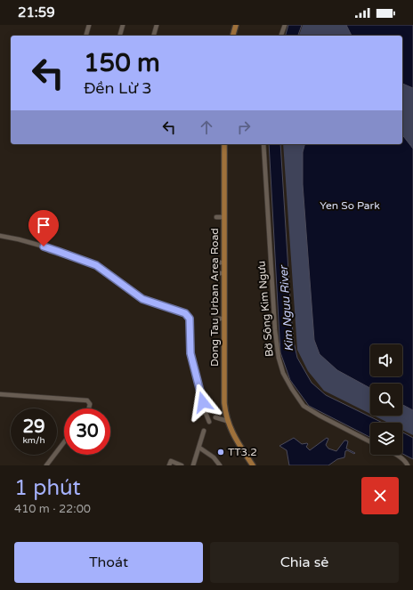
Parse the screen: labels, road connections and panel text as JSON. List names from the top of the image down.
{
  "streets": {
    "main road": ["Dong Tau Urban Area Road"],
    "street": ["Bờ Sông Kim Ngưu"]
  },
  "water": ["Kim Nguu River"],
  "parks": ["Yen So Park"],
  "places": ["TT3.2"],
  "page": {
    "status": "21:59",
    "turn": ["150 m", "Đền Lừ 3"],
    "speed": "29 km/h",
    "limit": "30",
    "heading": ["1 phút", "410 m · 22:00"],
    "buttons": ["Thoát", "Chia sẻ"]
  }
}
